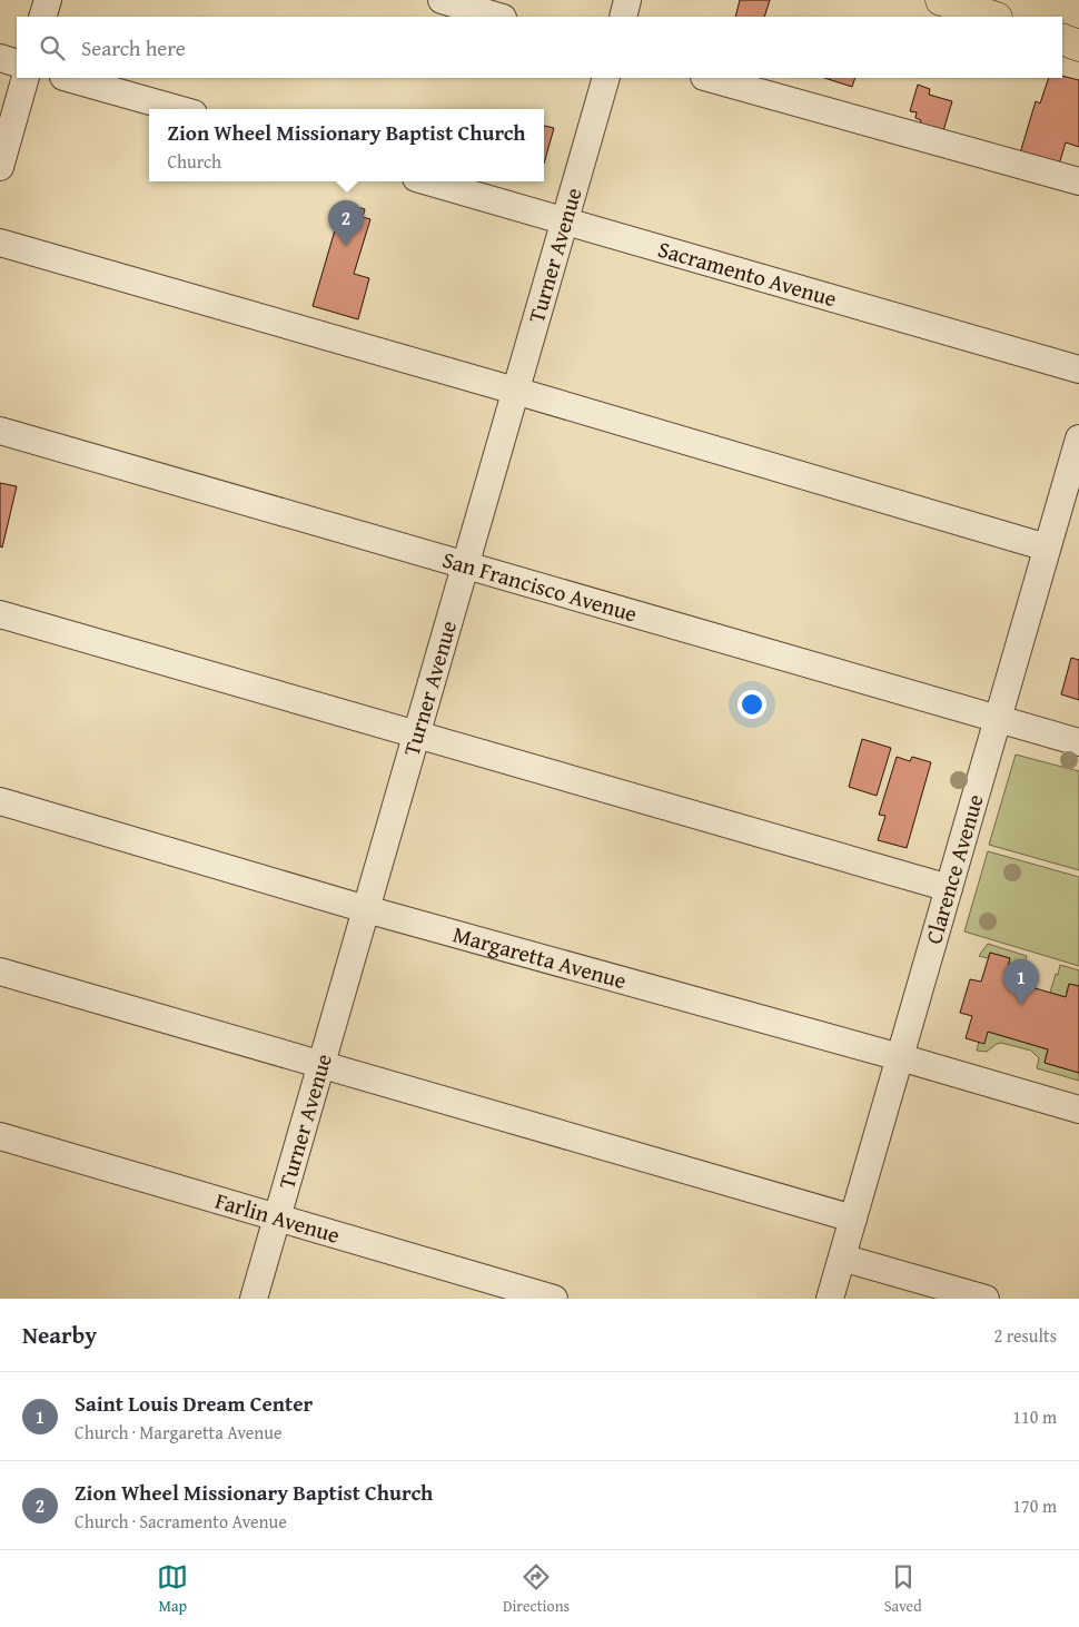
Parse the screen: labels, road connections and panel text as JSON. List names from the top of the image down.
{
  "streets": {
    "street": [
      "Turner Avenue",
      "Sacramento Avenue",
      "San Francisco Avenue",
      "Clarence Avenue",
      "Margaretta Avenue",
      "Farlin Avenue"
    ]
  },
  "crossings": [
    ["Turner Avenue", "Sacramento Avenue"],
    ["Turner Avenue", "San Francisco Avenue"],
    ["Turner Avenue", "Margaretta Avenue"],
    ["Turner Avenue", "Farlin Avenue"],
    ["San Francisco Avenue", "Clarence Avenue"],
    ["Clarence Avenue", "Margaretta Avenue"]
  ],
  "page": {
    "search": "Search here",
    "popup": ["Zion Wheel Missionary Baptist Church", "Church"],
    "pins": ["2", "1"],
    "heading": ["Nearby", "2 results"],
    "list": [
      {
        "mark": "1",
        "name": "Saint Louis Dream Center",
        "note": "Church · Margaretta Avenue",
        "value": "110 m"
      },
      {
        "mark": "2",
        "name": "Zion Wheel Missionary Baptist Church",
        "note": "Church · Sacramento Avenue",
        "value": "170 m"
      }
    ],
    "nav": ["Map", "Directions", "Saved"]
  }
}
